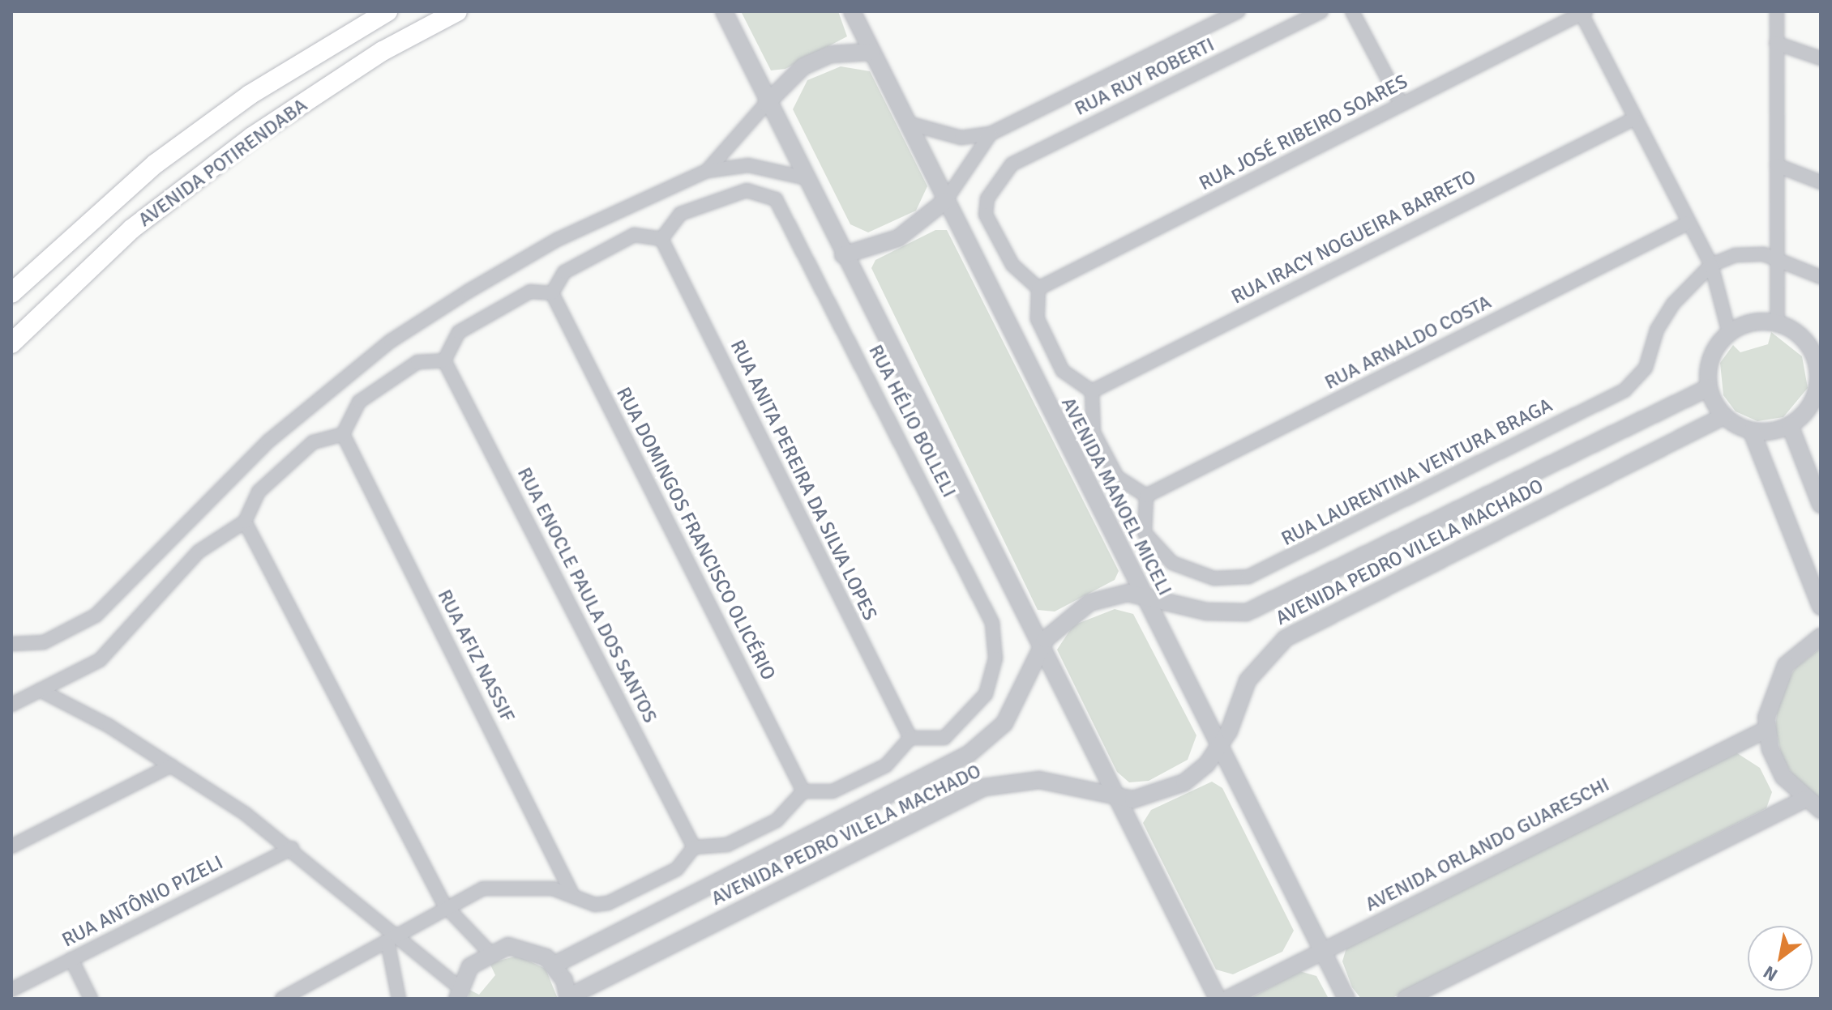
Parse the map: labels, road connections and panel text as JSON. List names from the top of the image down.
{
  "streets": {
    "main road": ["AVENIDA POTIRENDABA"],
    "street": [
      "RUA RUY ROBERTI",
      "RUA JOSÉ RIBEIRO SOARES",
      "RUA IRACY NOGUEIRA BARRETO",
      "RUA ARNALDO COSTA",
      "RUA HÉLIO BOLLELI",
      "RUA LAURENTINA VENTURA BRAGA",
      "RUA ANITA PEREIRA DA SILVA LOPES",
      "AVENIDA MANOEL MICELI",
      "RUA DOMINGOS FRANCISCO OLICÉRIO",
      "AVENIDA PEDRO VILELA MACHADO",
      "RUA ENOCLE PAULA DOS SANTOS",
      "RUA AFIZ NASSIF",
      "AVENIDA ORLANDO GUARESCHI",
      "RUA ANTÔNIO PIZELI"
    ]
  },
  "crossings": [
    ["RUA RUY ROBERTI", "RUA JOSÉ RIBEIRO SOARES"],
    ["RUA ARNALDO COSTA", "RUA LAURENTINA VENTURA BRAGA"],
    ["RUA HÉLIO BOLLELI", "RUA ANITA PEREIRA DA SILVA LOPES"],
    ["AVENIDA MANOEL MICELI", "AVENIDA PEDRO VILELA MACHADO"],
    ["AVENIDA MANOEL MICELI", "AVENIDA ORLANDO GUARESCHI"]
  ],
  "north": "bottom left"
}
